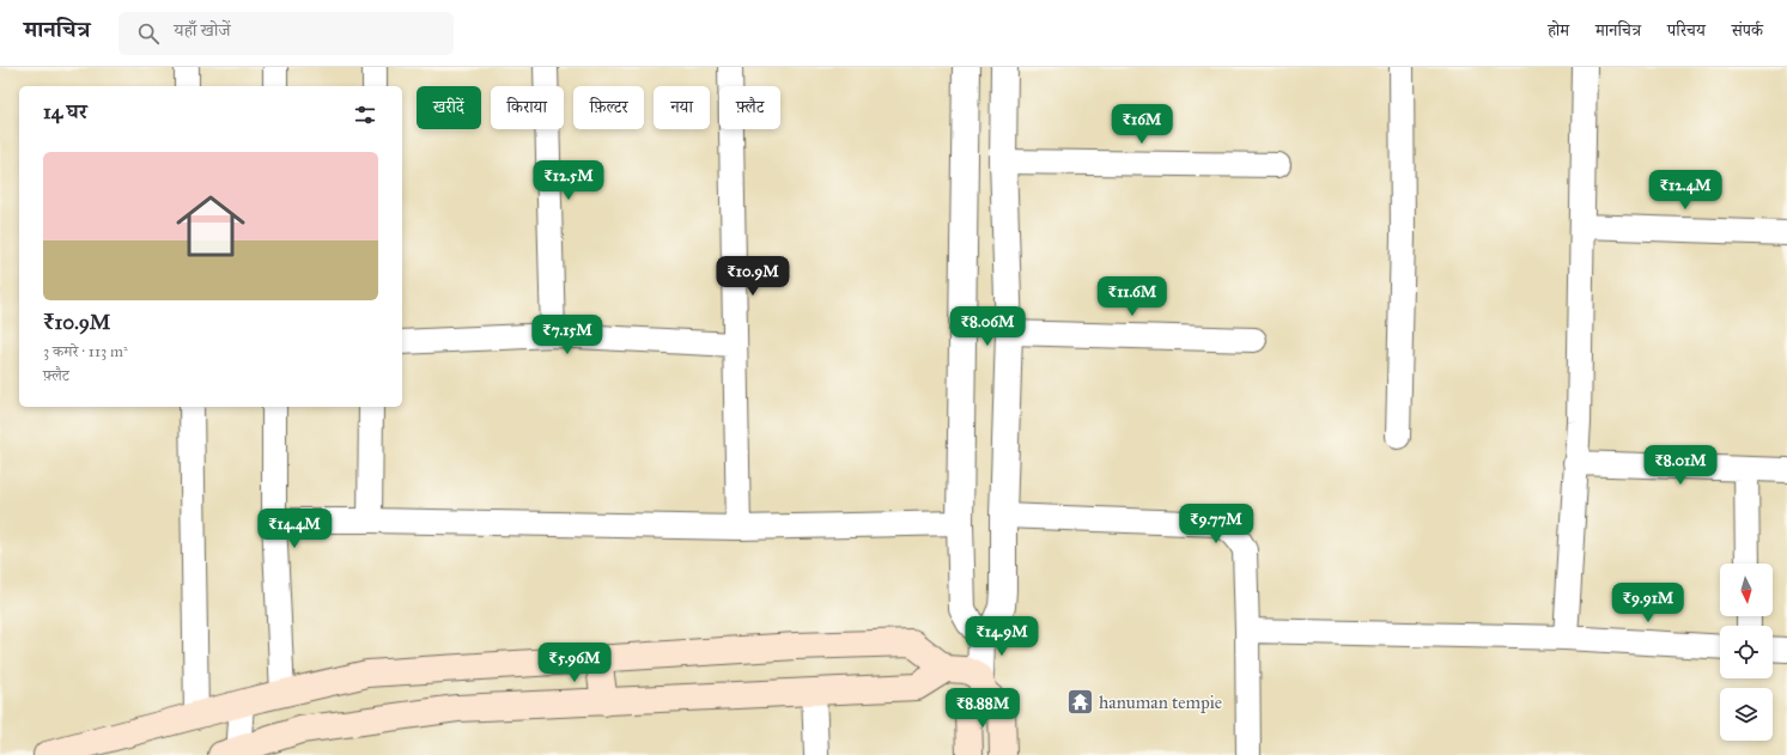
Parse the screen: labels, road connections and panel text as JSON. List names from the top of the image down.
{
  "places": {
    "temple": ["hanuman tempie"]
  },
  "north": "bottom",
  "page": {
    "header": "मानचित्र",
    "search": "यहाँ खोजें",
    "nav": [
      "होम",
      "मानचित्र",
      "परिचय",
      "संपर्क"
    ],
    "chip": [
      "खरीदें",
      "किराया",
      "फ़िल्टर",
      "नया",
      "फ़्लैट"
    ],
    "heading": "14 घर",
    "price": [
      "₹16M",
      "₹12.5M",
      "₹12.4M",
      "₹10.9M",
      "₹11.6M",
      "₹8.06M",
      "₹7.15M",
      "₹8.01M",
      "₹9.77M",
      "₹14.4M",
      "₹9.91M",
      "₹14.9M",
      "₹5.96M",
      "₹8.88M"
    ],
    "list": [
      {
        "name": "₹10.9M",
        "note": "3 कमरे · 113 m² · फ़्लैट"
      }
    ]
  }
}
